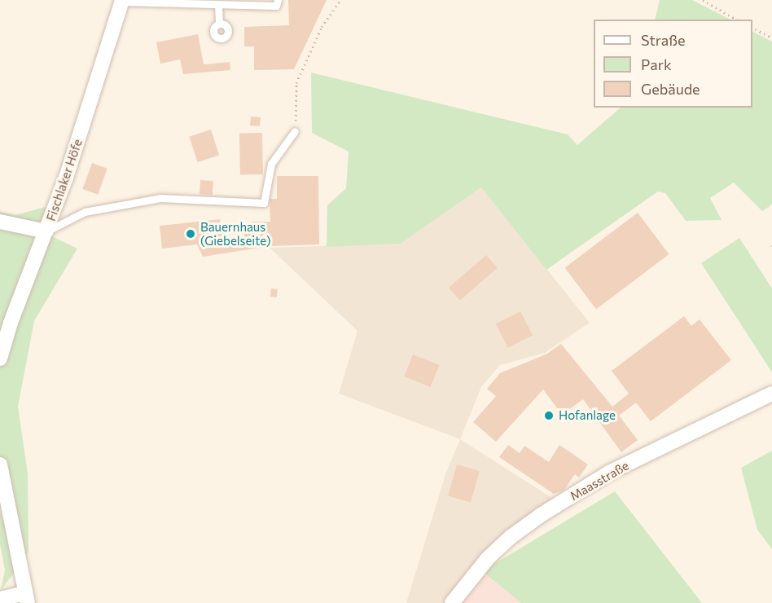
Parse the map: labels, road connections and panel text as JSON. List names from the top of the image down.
{
  "streets": {
    "street": ["Fischlaker Höfe", "Maasstraße"]
  },
  "places": ["Bauernhaus (Giebelseite)", "Hofanlage"],
  "legend": ["Straße", "Park", "Gebäude"]
}
